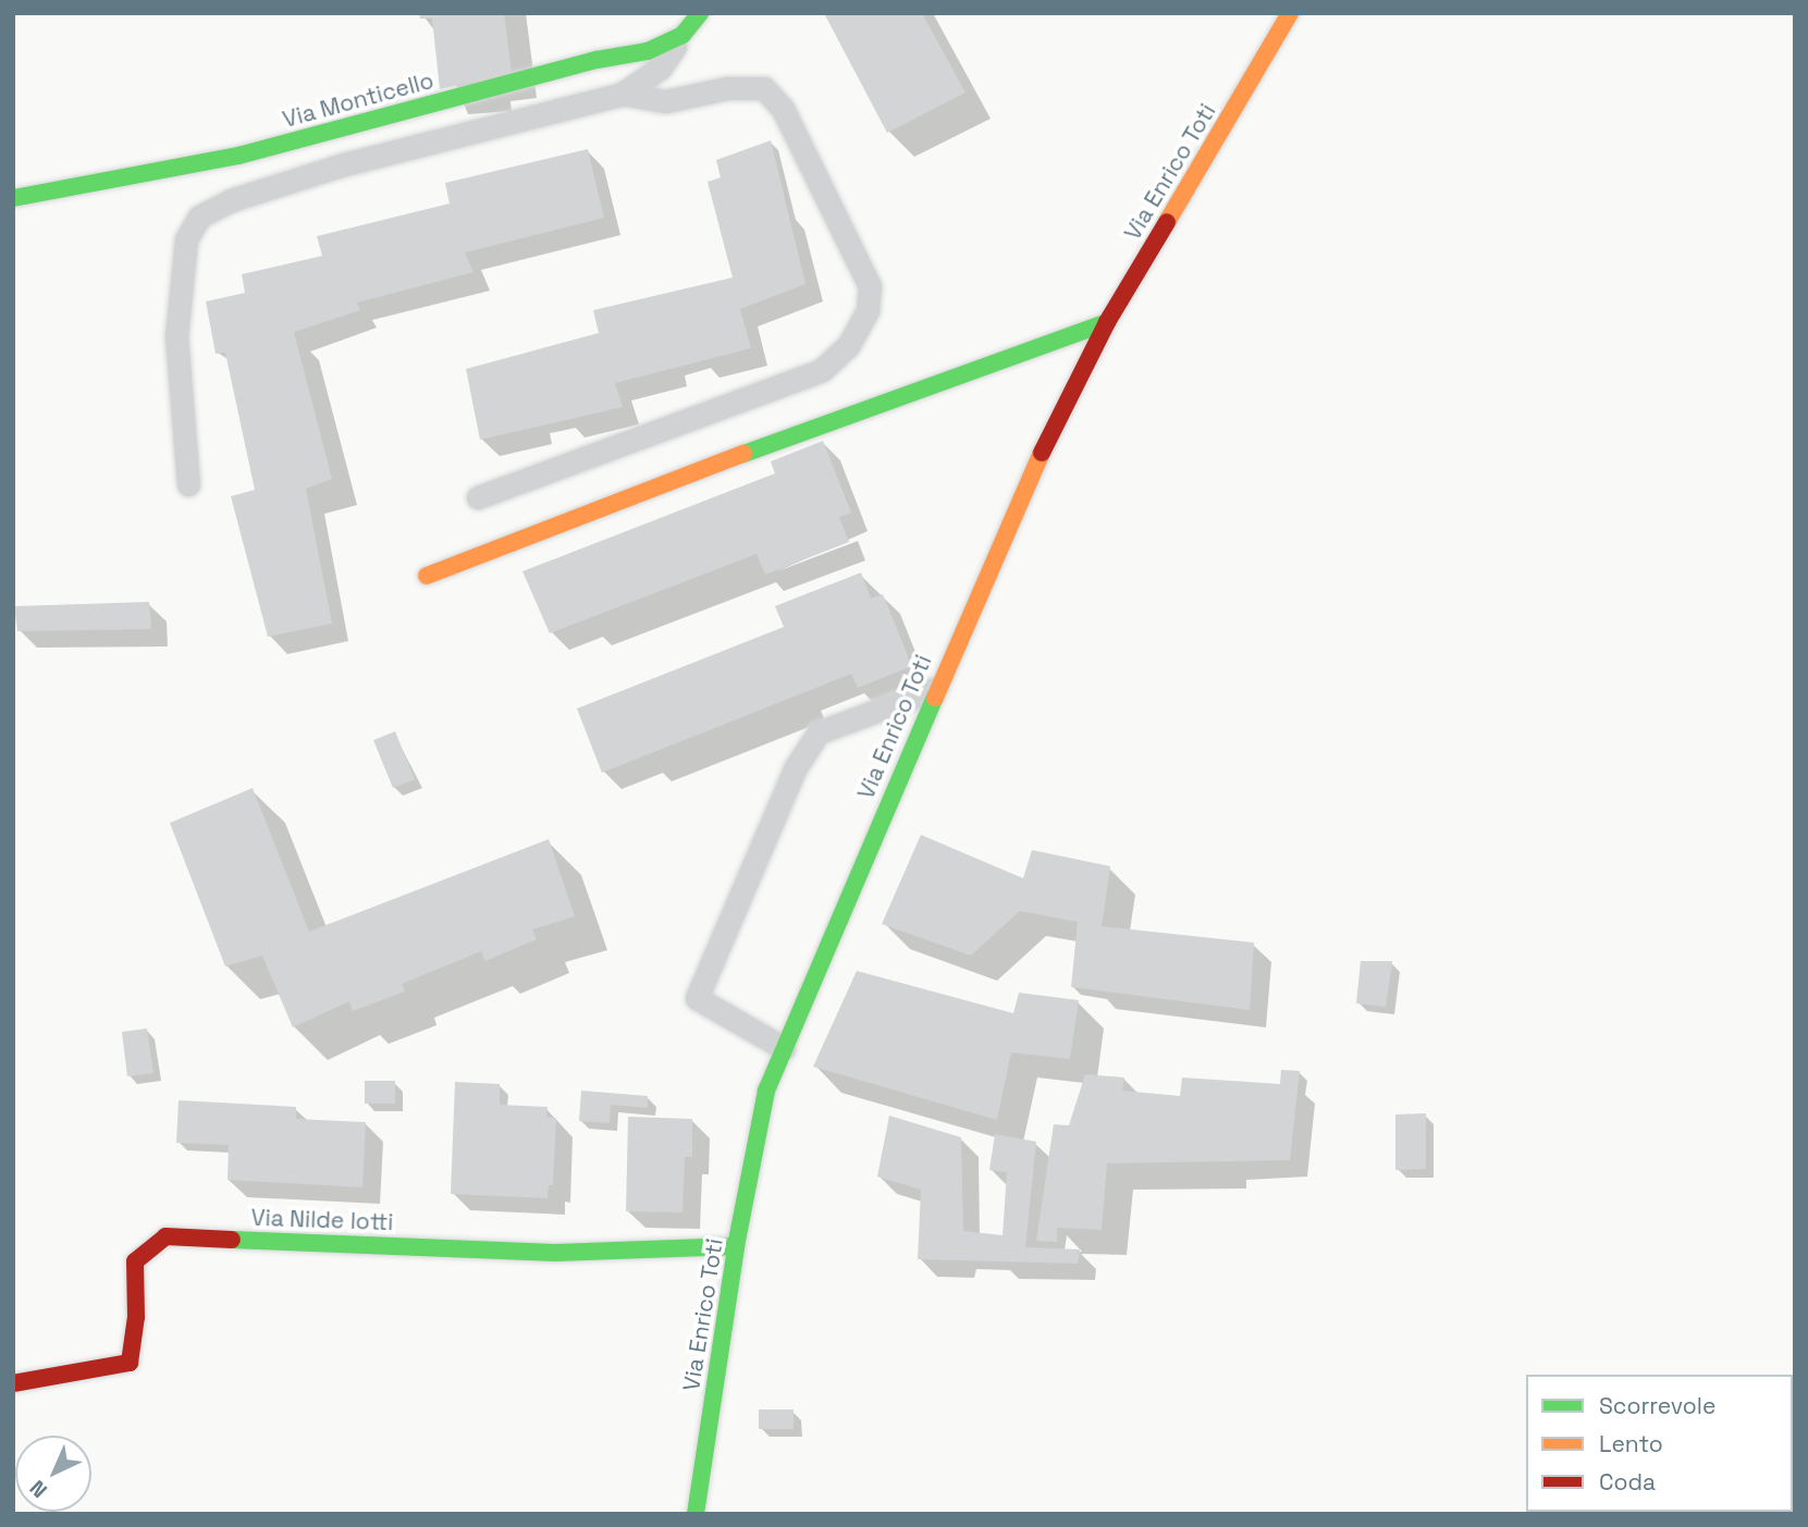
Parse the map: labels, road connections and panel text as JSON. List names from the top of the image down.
{
  "streets": {
    "street": ["Via Monticello", "Via Enrico Toti", "Via Nilde lotti"]
  },
  "crossings": [
    ["Via Enrico Toti", "Via Nilde lotti"]
  ],
  "legend": ["Scorrevole", "Lento", "Coda"],
  "north": "bottom left"
}
